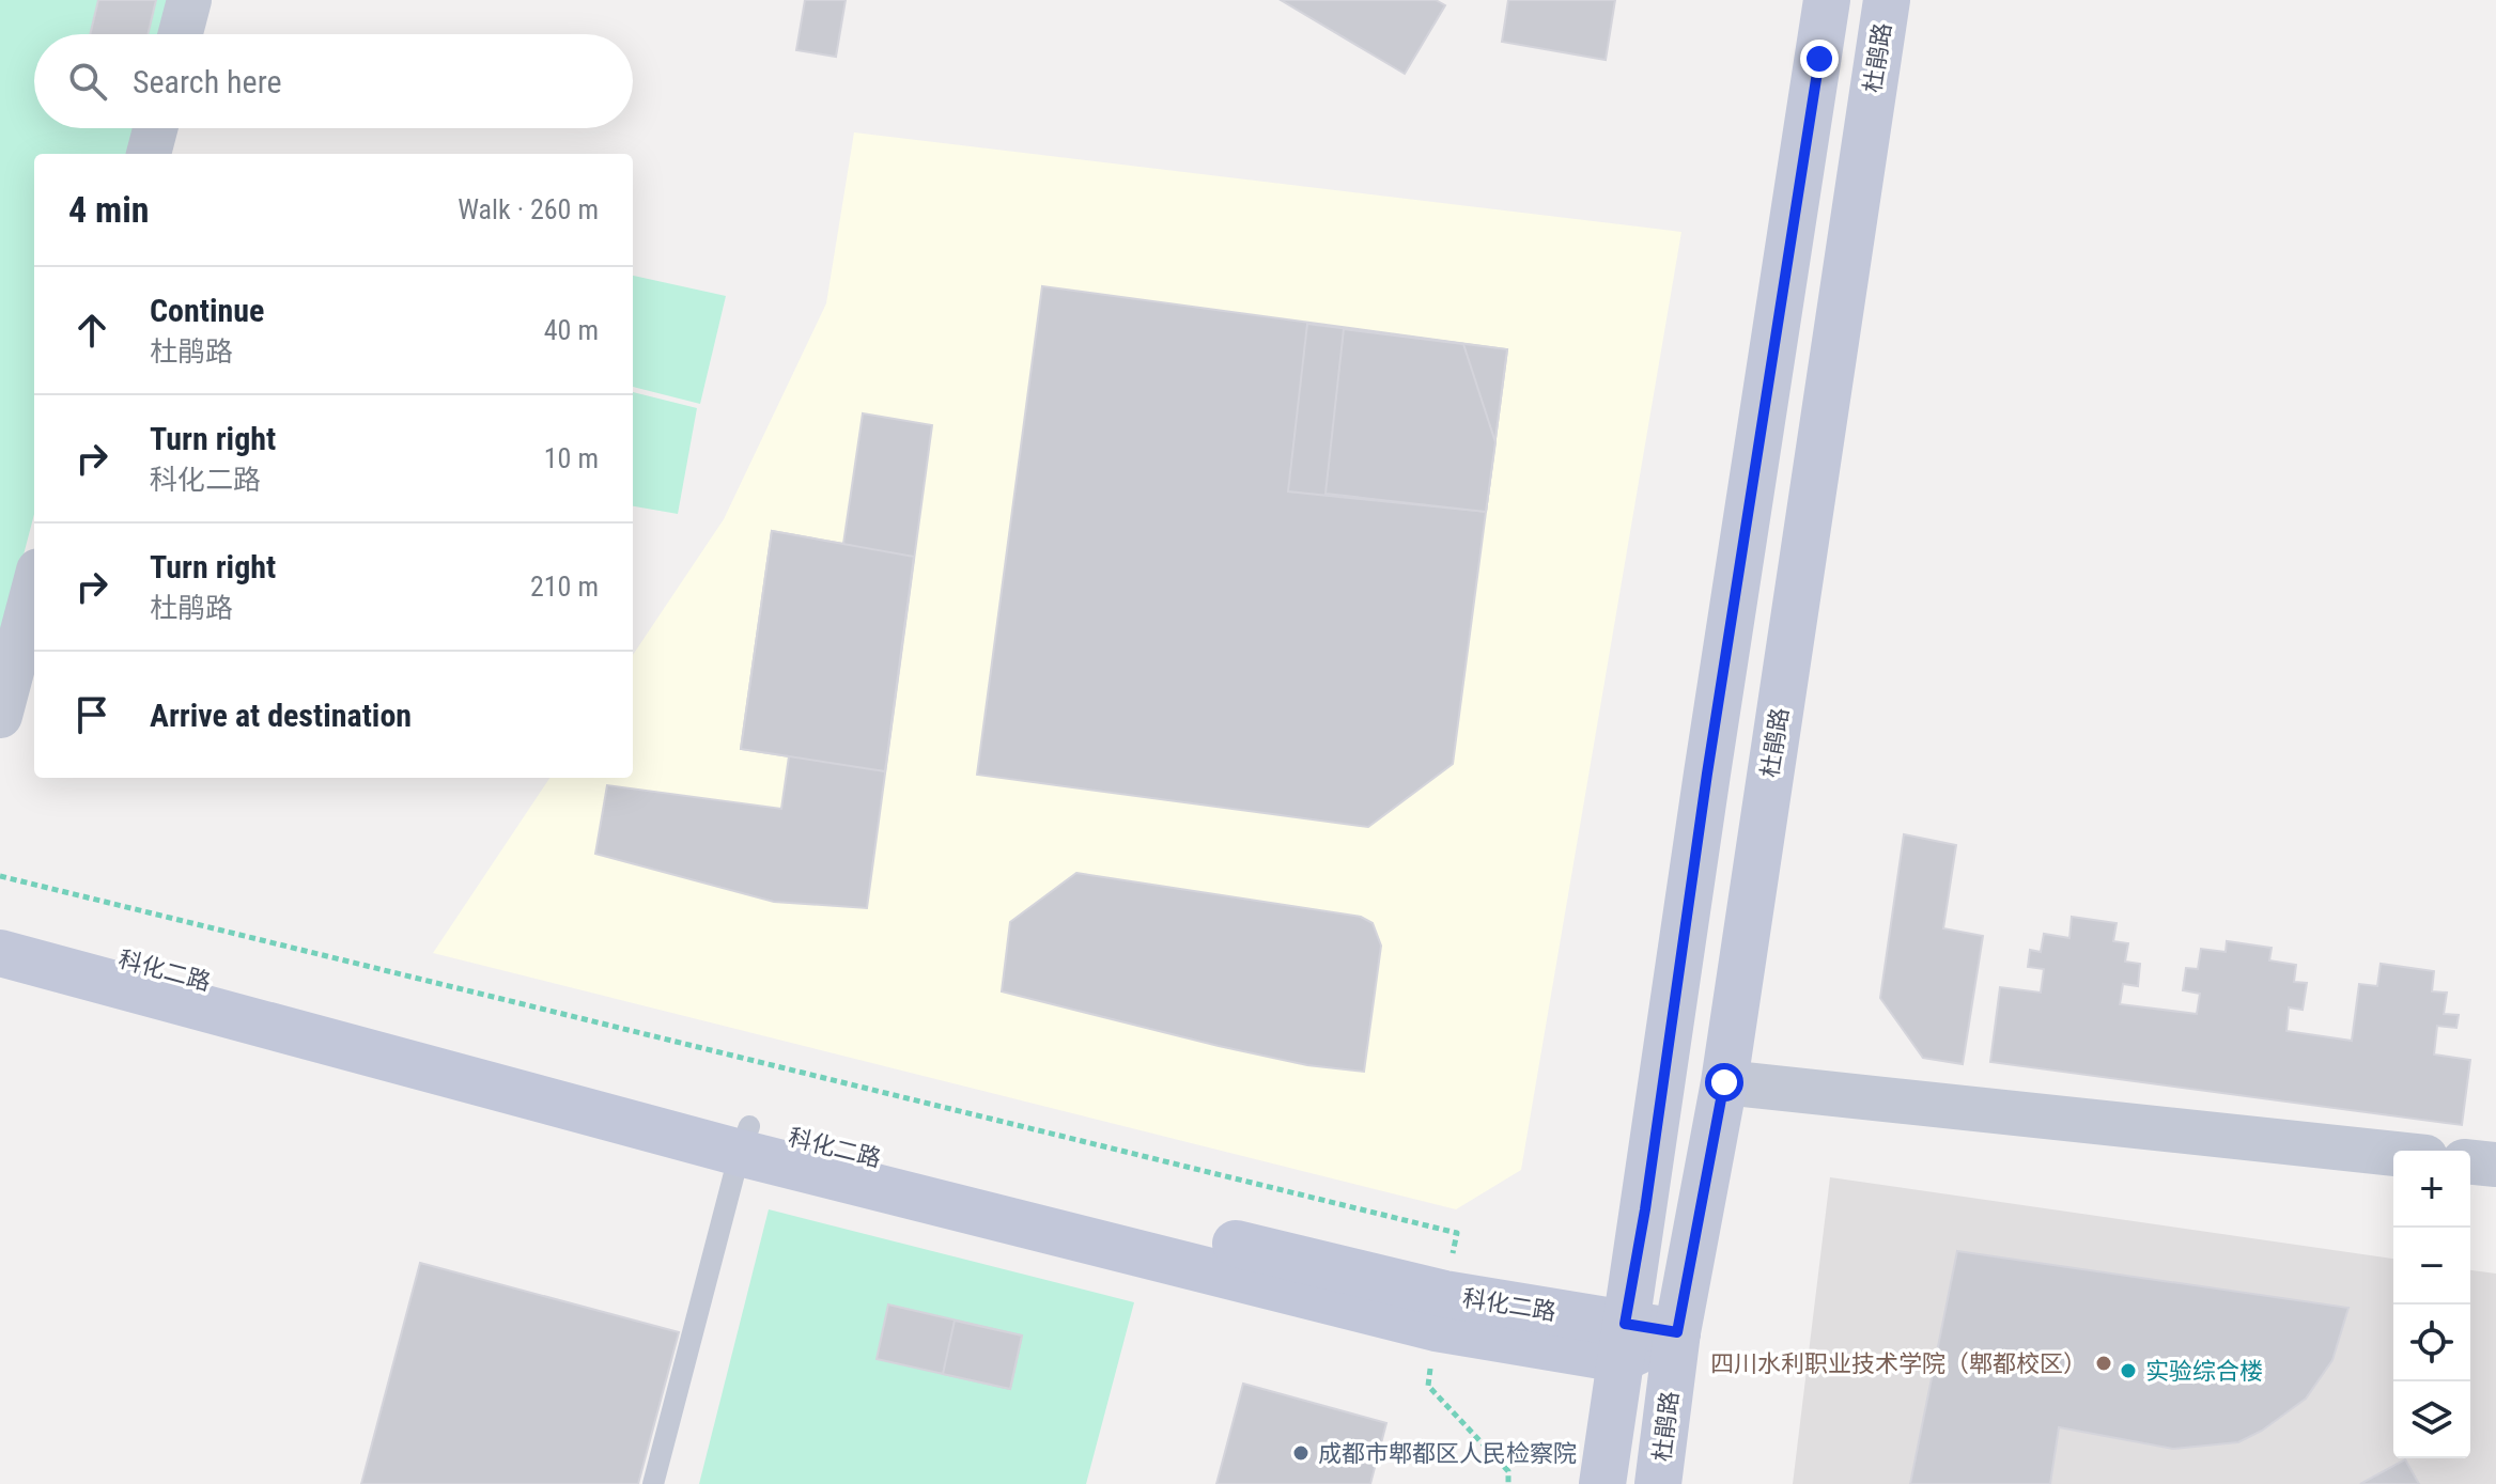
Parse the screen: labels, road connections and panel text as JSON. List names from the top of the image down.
{
  "streets": {
    "main road": ["杜鹃路", "科化二路"]
  },
  "crossings": [
    ["杜鹃路", "科化二路"]
  ],
  "places": ["四川水利职业技术学院（郫都校区）", "实验综合楼", "成都市郫都区人民检察院"],
  "page": {
    "search": "Search here",
    "heading": ["4 min", "Walk · 260 m"],
    "list": [
      ["Continue", "杜鹃路", "40 m"],
      ["Turn right", "科化二路", "10 m"],
      ["Turn right", "杜鹃路", "210 m"],
      "Arrive at destination"
    ],
    "map_buttons": ["+", "−"]
  }
}
